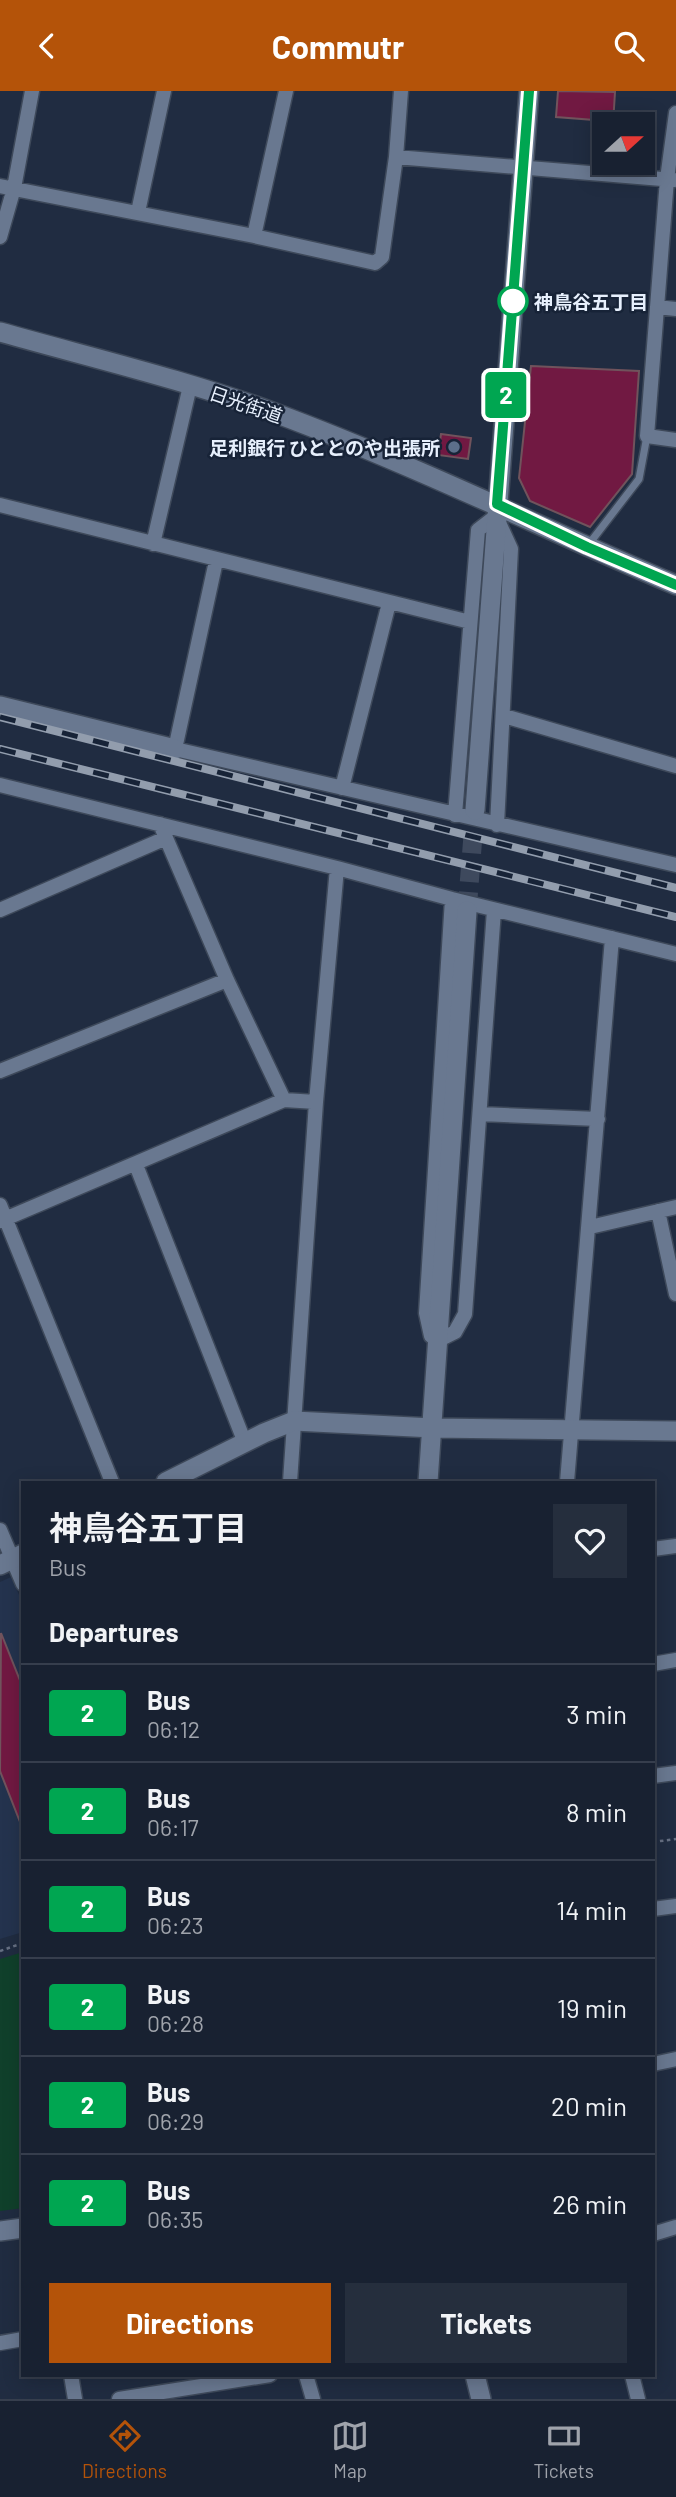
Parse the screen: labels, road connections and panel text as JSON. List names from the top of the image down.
{
  "streets": {
    "street": ["日光街道"]
  },
  "places": ["神鳥谷五丁目", "足利銀行 ひととのや出張所"],
  "lines": ["bus line 2"],
  "north": "right",
  "page": {
    "header": "Commutr",
    "on_map": "2",
    "heading": [
      ["神鳥谷五丁目", "Bus"],
      "Departures"
    ],
    "list": [
      {
        "mark": "2",
        "name": "Bus",
        "note": "06:12",
        "value": "3 min"
      },
      {
        "mark": "2",
        "name": "Bus",
        "note": "06:17",
        "value": "8 min"
      },
      {
        "mark": "2",
        "name": "Bus",
        "note": "06:23",
        "value": "14 min"
      },
      {
        "mark": "2",
        "name": "Bus",
        "note": "06:28",
        "value": "19 min"
      },
      {
        "mark": "2",
        "name": "Bus",
        "note": "06:29",
        "value": "20 min"
      },
      {
        "mark": "2",
        "name": "Bus",
        "note": "06:35",
        "value": "26 min"
      }
    ],
    "buttons": ["Directions", "Tickets"],
    "tabs": ["Directions", "Map", "Tickets"]
  }
}
